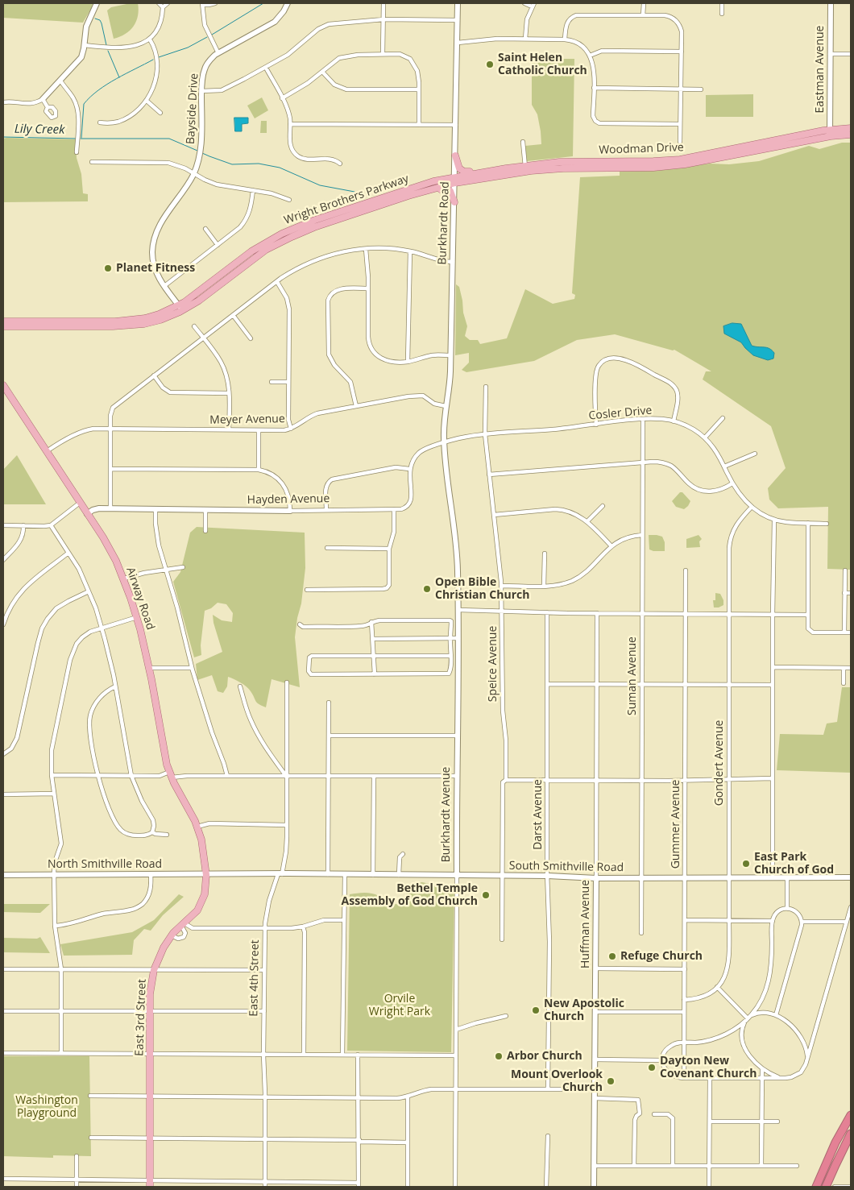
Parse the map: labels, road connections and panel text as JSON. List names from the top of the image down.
{
  "streets": {
    "main road": [
      "Woodman Drive",
      "Wright Brothers Parkway",
      "Airway Road",
      "East 3rd Street"
    ],
    "street": [
      "Eastman Avenue",
      "Bayside Drive",
      "Burkhardt Road",
      "Cosler Drive",
      "Meyer Avenue",
      "Hayden Avenue",
      "Speice Avenue",
      "Suman Avenue",
      "Gondert Avenue",
      "Burkhardt Avenue",
      "Darst Avenue",
      "Gummer Avenue",
      "North Smithville Road",
      "South Smithville Road",
      "Huffman Avenue",
      "East 4th Street"
    ]
  },
  "crossings": [
    ["Eastman Avenue", "Woodman Drive"],
    ["Bayside Drive", "Wright Brothers Parkway"],
    ["Woodman Drive", "Wright Brothers Parkway"],
    ["Woodman Drive", "Burkhardt Road"],
    ["Wright Brothers Parkway", "Burkhardt Road"],
    ["Burkhardt Road", "Cosler Drive"],
    ["Burkhardt Road", "Meyer Avenue"],
    ["Burkhardt Road", "Burkhardt Avenue"],
    ["Cosler Drive", "Speice Avenue"],
    ["Cosler Drive", "Suman Avenue"],
    ["Cosler Drive", "Gondert Avenue"],
    ["Cosler Drive", "Burkhardt Avenue"],
    ["Meyer Avenue", "Airway Road"],
    ["Hayden Avenue", "Airway Road"],
    ["Airway Road", "East 3rd Street"],
    ["Speice Avenue", "South Smithville Road"],
    ["Suman Avenue", "South Smithville Road"],
    ["Gondert Avenue", "Gummer Avenue"],
    ["Gondert Avenue", "South Smithville Road"],
    ["Burkhardt Avenue", "South Smithville Road"],
    ["Darst Avenue", "South Smithville Road"],
    ["Gummer Avenue", "South Smithville Road"],
    ["North Smithville Road", "South Smithville Road"],
    ["North Smithville Road", "East 3rd Street"],
    ["South Smithville Road", "Huffman Avenue"],
    ["South Smithville Road", "East 4th Street"],
    ["South Smithville Road", "East 3rd Street"]
  ],
  "water": ["Lily Creek"],
  "parks": ["Orvile Wright Park", "Washington Playground"],
  "places": [
    "Saint Helen Catholic Church",
    "Planet Fitness",
    "Open Bible Christian Church",
    "East Park Church of God",
    "Bethel Temple Assembly of God Church",
    "Refuge Church",
    "New Apostolic Church",
    "Arbor Church",
    "Dayton New Covenant Church",
    "Mount Overlook Church"
  ]
}
